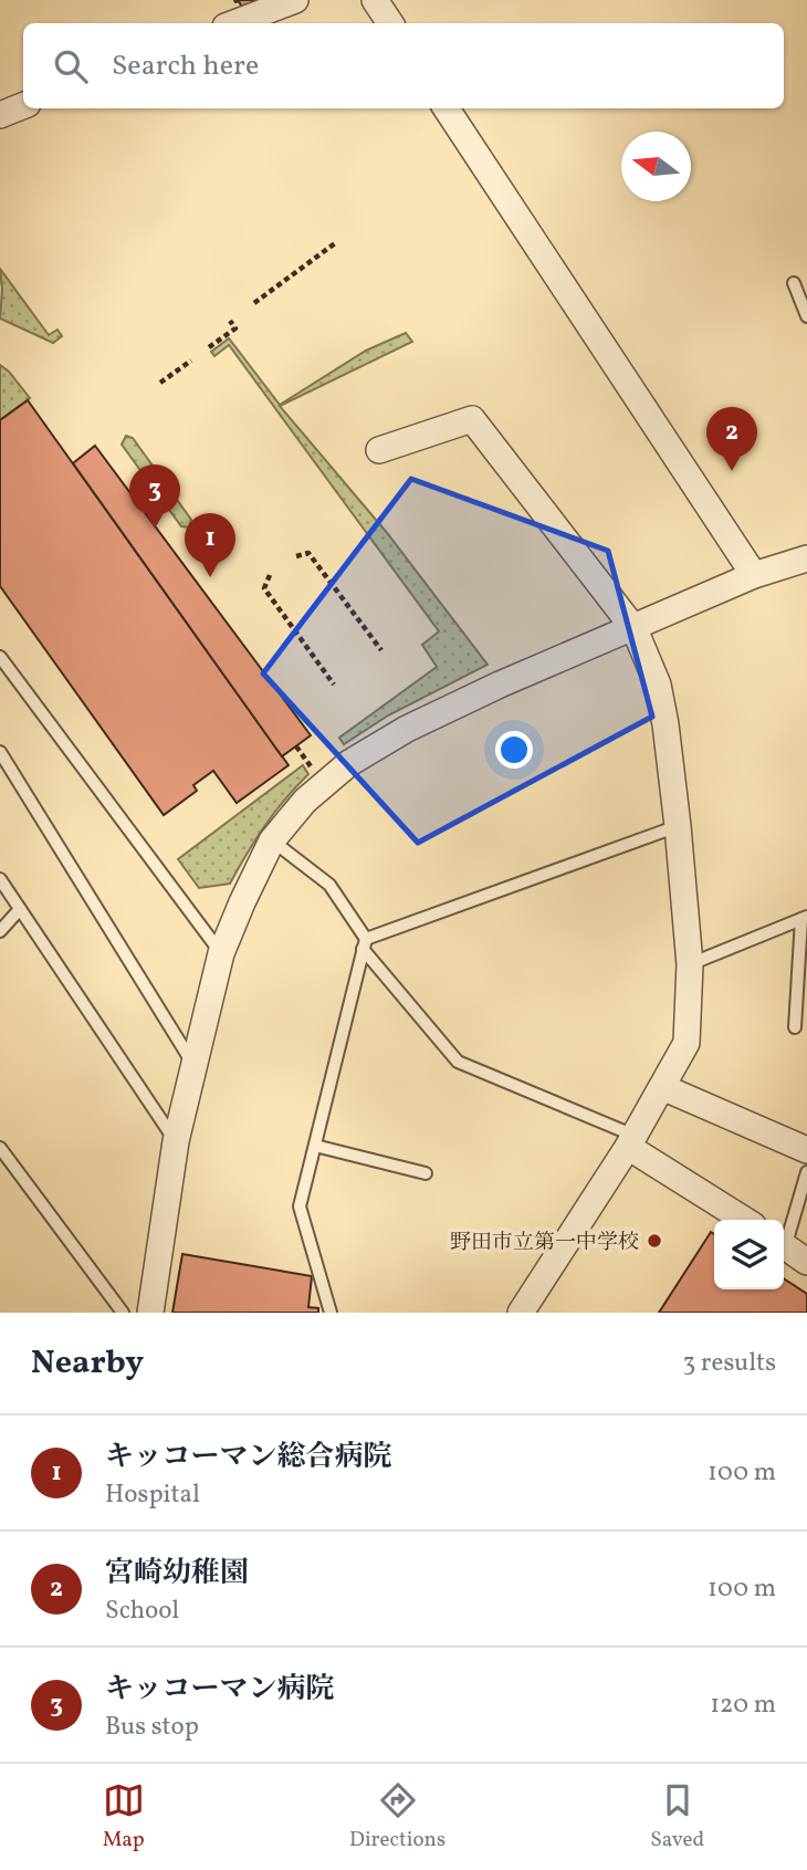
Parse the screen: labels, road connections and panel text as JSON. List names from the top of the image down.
{
  "places": ["野田市立第一中学校"],
  "north": "left",
  "page": {
    "search": "Search here",
    "pins": ["2", "3", "1"],
    "heading": ["Nearby", "3 results"],
    "list": [
      {
        "mark": "1",
        "name": "キッコーマン総合病院",
        "note": "Hospital",
        "value": "100 m"
      },
      {
        "mark": "2",
        "name": "宮崎幼稚園",
        "note": "School",
        "value": "100 m"
      },
      {
        "mark": "3",
        "name": "キッコーマン病院",
        "note": "Bus stop",
        "value": "120 m"
      }
    ],
    "nav": ["Map", "Directions", "Saved"]
  }
}
